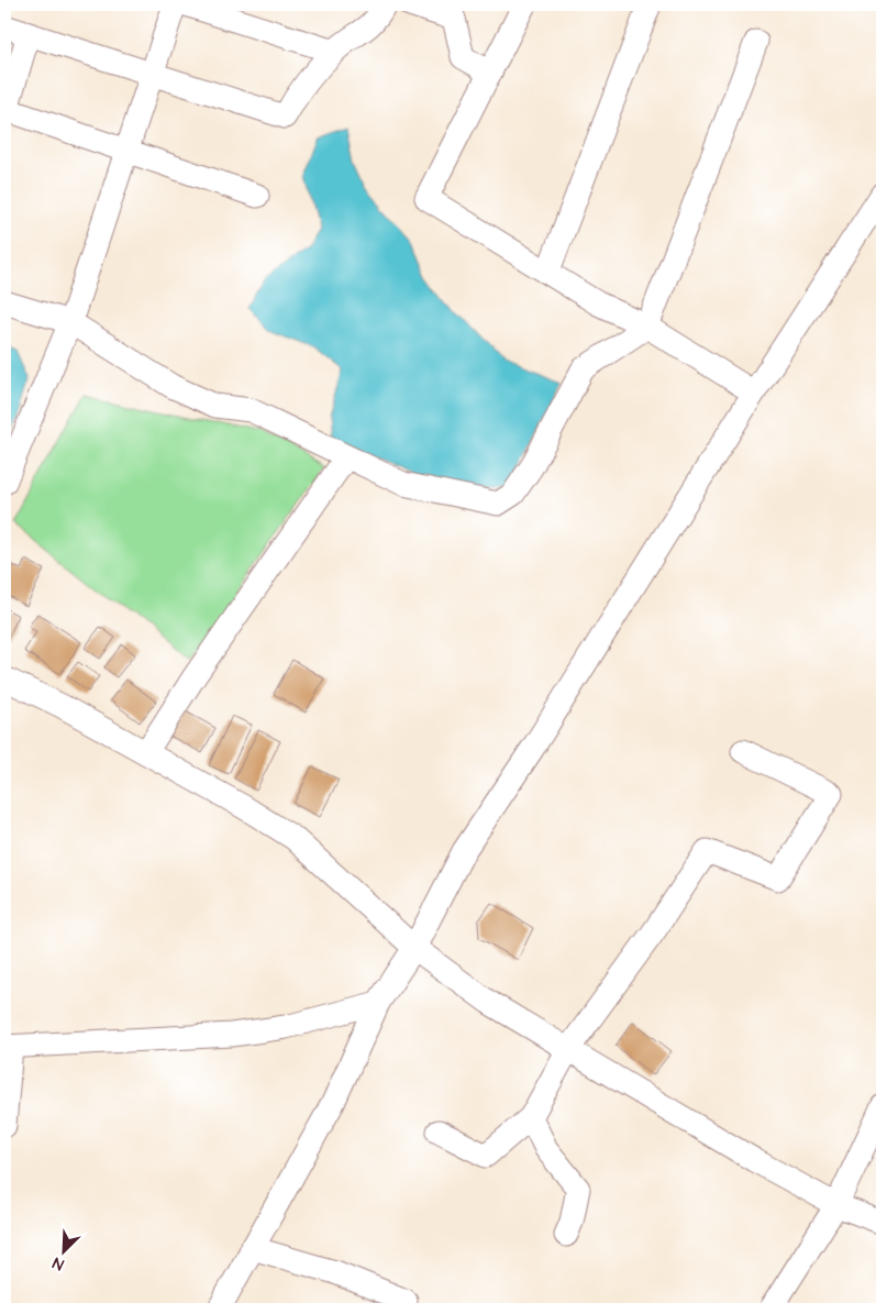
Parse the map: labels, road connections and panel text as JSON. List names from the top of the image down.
{
  "north": "bottom left"
}
